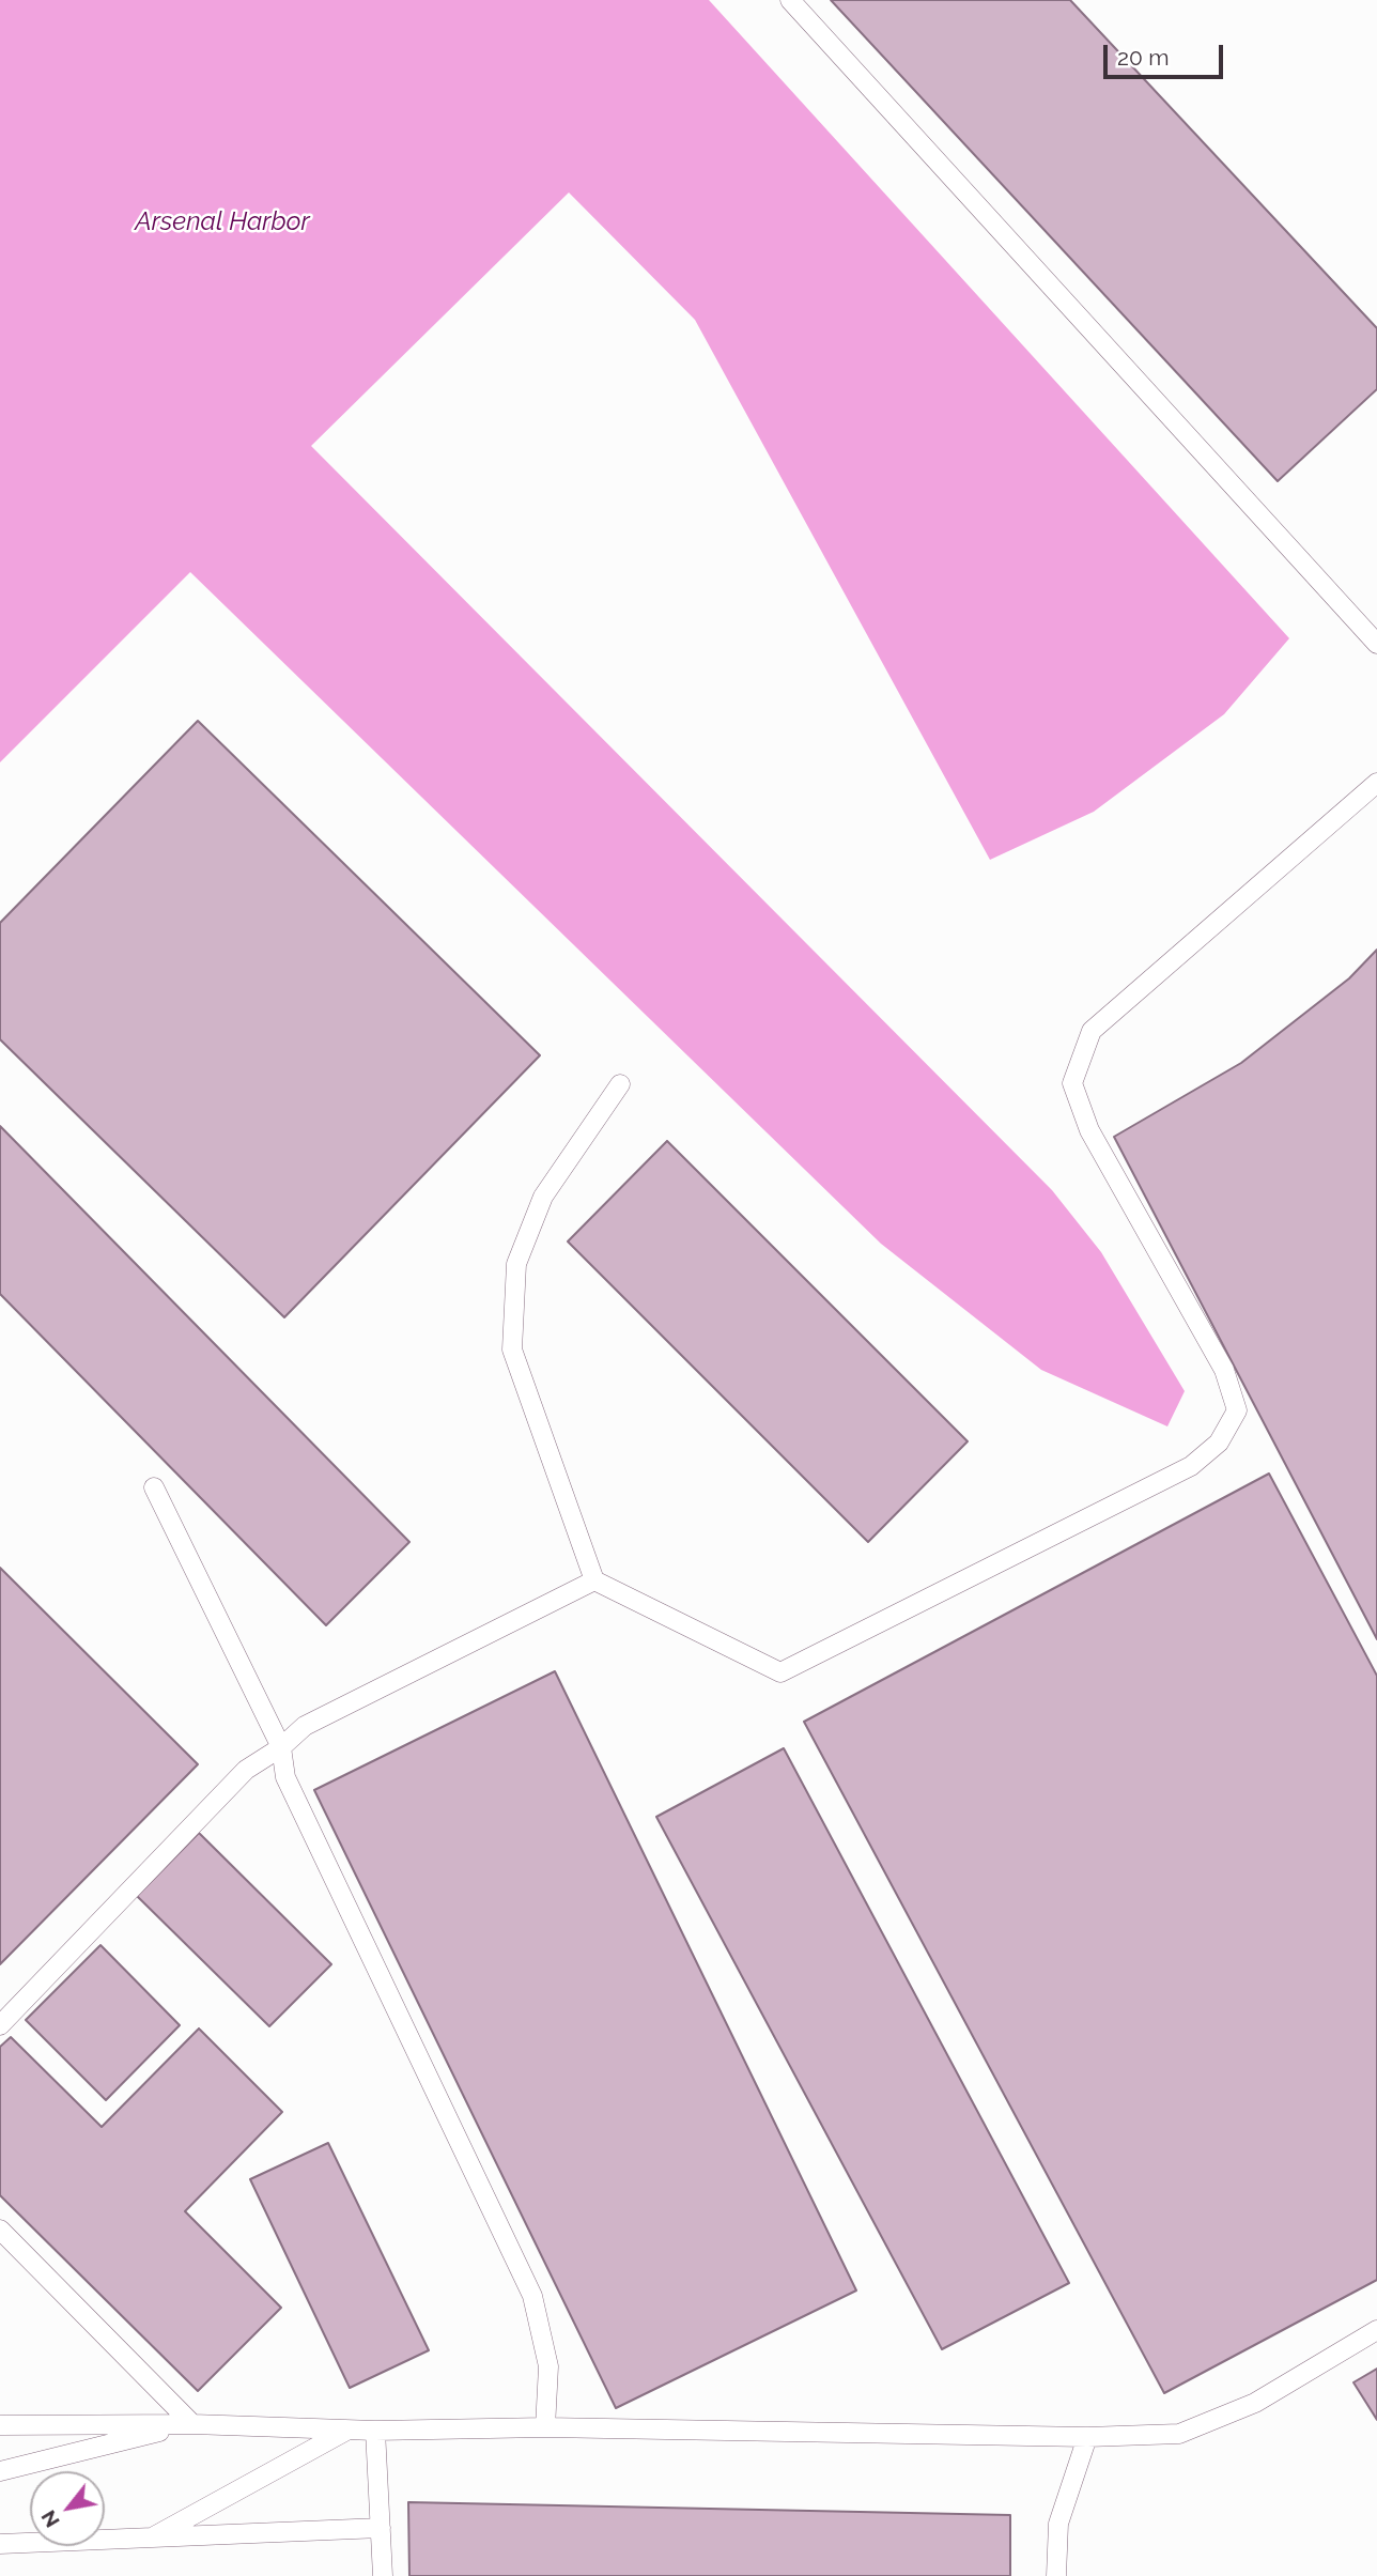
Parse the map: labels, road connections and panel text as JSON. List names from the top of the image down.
{
  "water": ["Arsenal Harbor"],
  "scale_bar": "20 m",
  "north": "bottom left"
}
